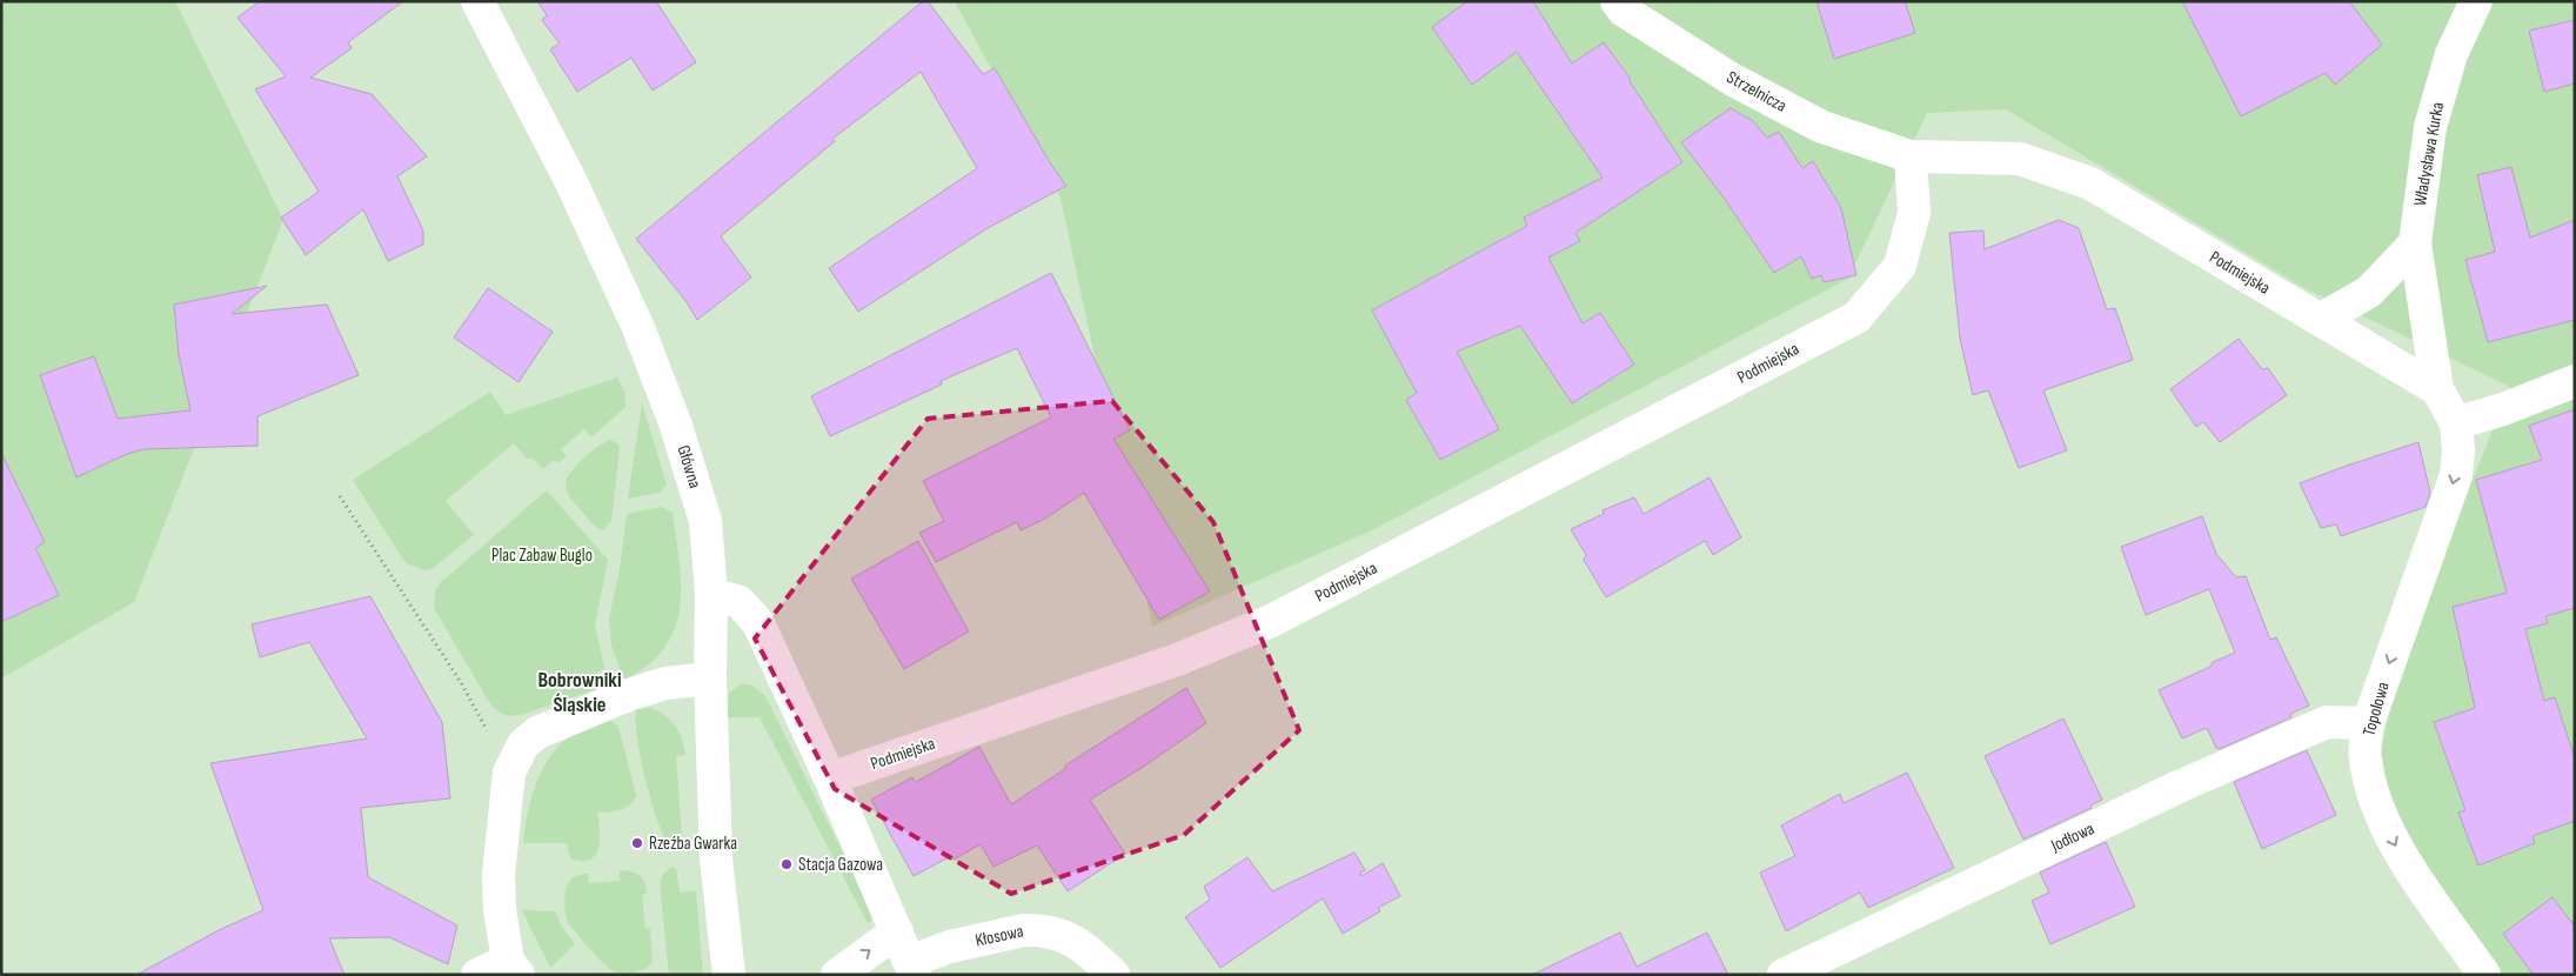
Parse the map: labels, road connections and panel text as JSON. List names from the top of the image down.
{
  "streets": {
    "street": [
      "Strzelnicza",
      "Władysława Kurka",
      "Podmiejska",
      "Główna",
      "Topolowa",
      "Jodłowa",
      "Kłosowa"
    ]
  },
  "crossings": [
    ["Strzelnicza", "Podmiejska"],
    ["Władysława Kurka", "Podmiejska"],
    ["Topolowa", "Jodłowa"]
  ],
  "one_way": ["Topolowa"],
  "districts": ["Bobrowniki Śląskie"],
  "parks": ["Plac Zabaw Buglo"],
  "places": ["Rzeźba Gwarka", "Stacja Gazowa"]
}
